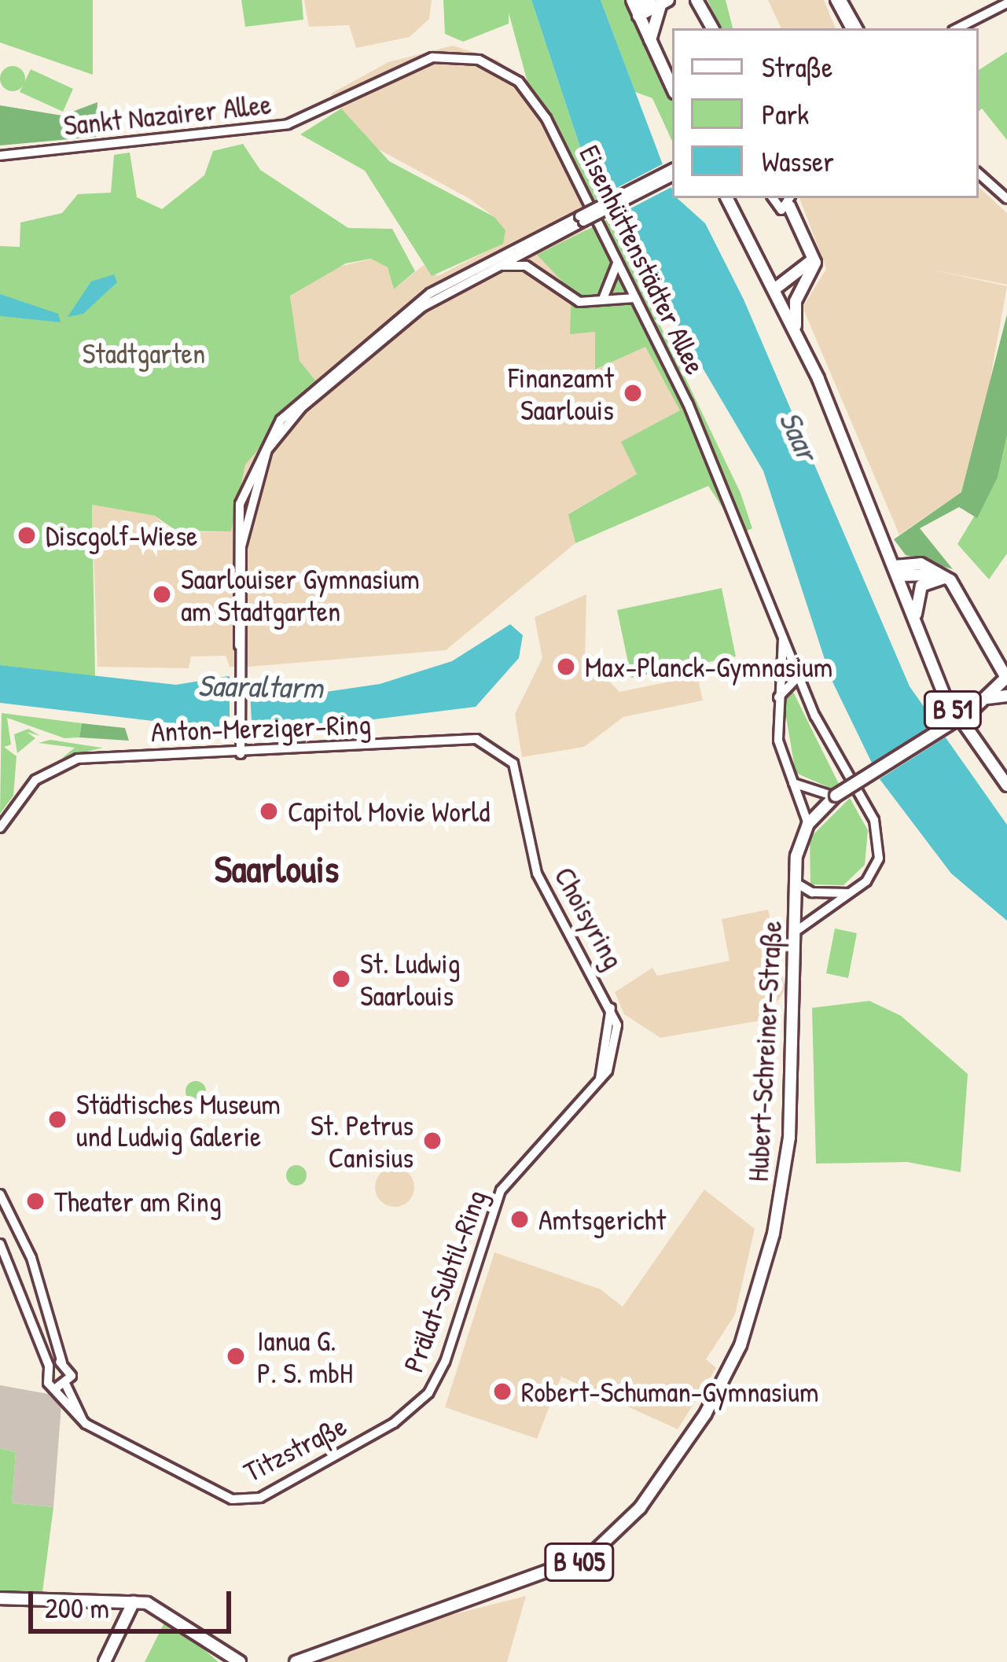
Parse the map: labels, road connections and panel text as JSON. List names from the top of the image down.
{
  "streets": {
    "main road": ["B 51", "Hubert-Schreiner-Straße", "B 405"],
    "street": [
      "Sankt Nazairer Allee",
      "Eisenhüttenstädter Allee",
      "Anton-Merziger-Ring",
      "Choisyring",
      "Prälat-Subtil-Ring",
      "Titzstraße"
    ]
  },
  "crossings": [
    ["Sankt Nazairer Allee", "Eisenhüttenstädter Allee"],
    ["Eisenhüttenstädter Allee", "Hubert-Schreiner-Straße"],
    ["Anton-Merziger-Ring", "Choisyring"],
    ["Choisyring", "Prälat-Subtil-Ring"],
    ["Prälat-Subtil-Ring", "Titzstraße"]
  ],
  "districts": ["Saarlouis"],
  "water": ["Saar", "Saaraltarm"],
  "parks": ["Stadtgarten"],
  "places": [
    "Finanzamt Saarlouis",
    "Discgolf-Wiese",
    "Saarlouiser Gymnasium am Stadtgarten",
    "Max-Planck-Gymnasium",
    "Capitol Movie World",
    "St. Ludwig Saarlouis",
    "Städtisches Museum und Ludwig Galerie",
    "St. Petrus Canisius",
    "Theater am Ring",
    "Amtsgericht",
    "Ianua G. P. S. mbH",
    "Robert-Schuman-Gymnasium"
  ],
  "legend": ["Straße", "Park", "Wasser"],
  "scale_bar": "200 m"
}
